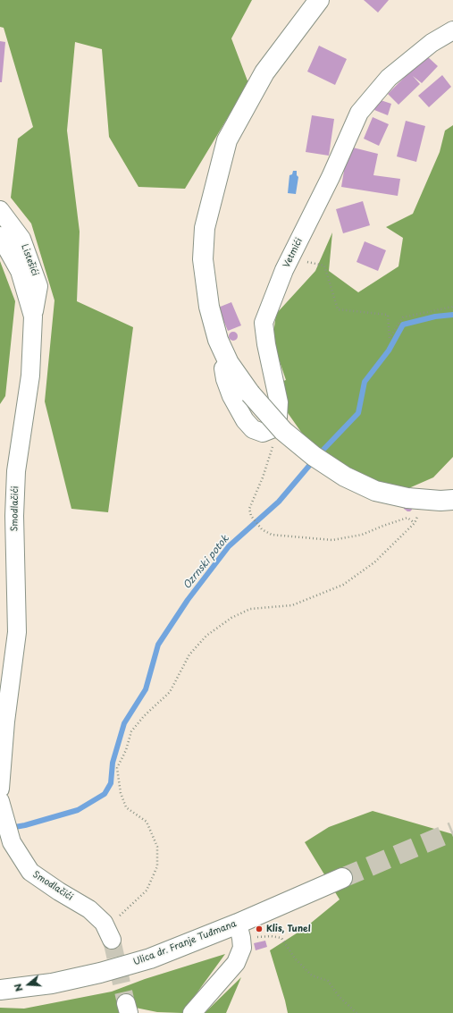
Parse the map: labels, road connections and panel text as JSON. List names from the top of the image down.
{
  "streets": {
    "street": [
      "Vetmići",
      "Listešići",
      "Smodlačići",
      "Ulica dr. Franje Tuđmana"
    ]
  },
  "crossings": [
    ["Listešići", "Smodlačići"]
  ],
  "water": ["Ozrnski potok"],
  "places": ["Klis, Tunel"],
  "north": "left"
}
